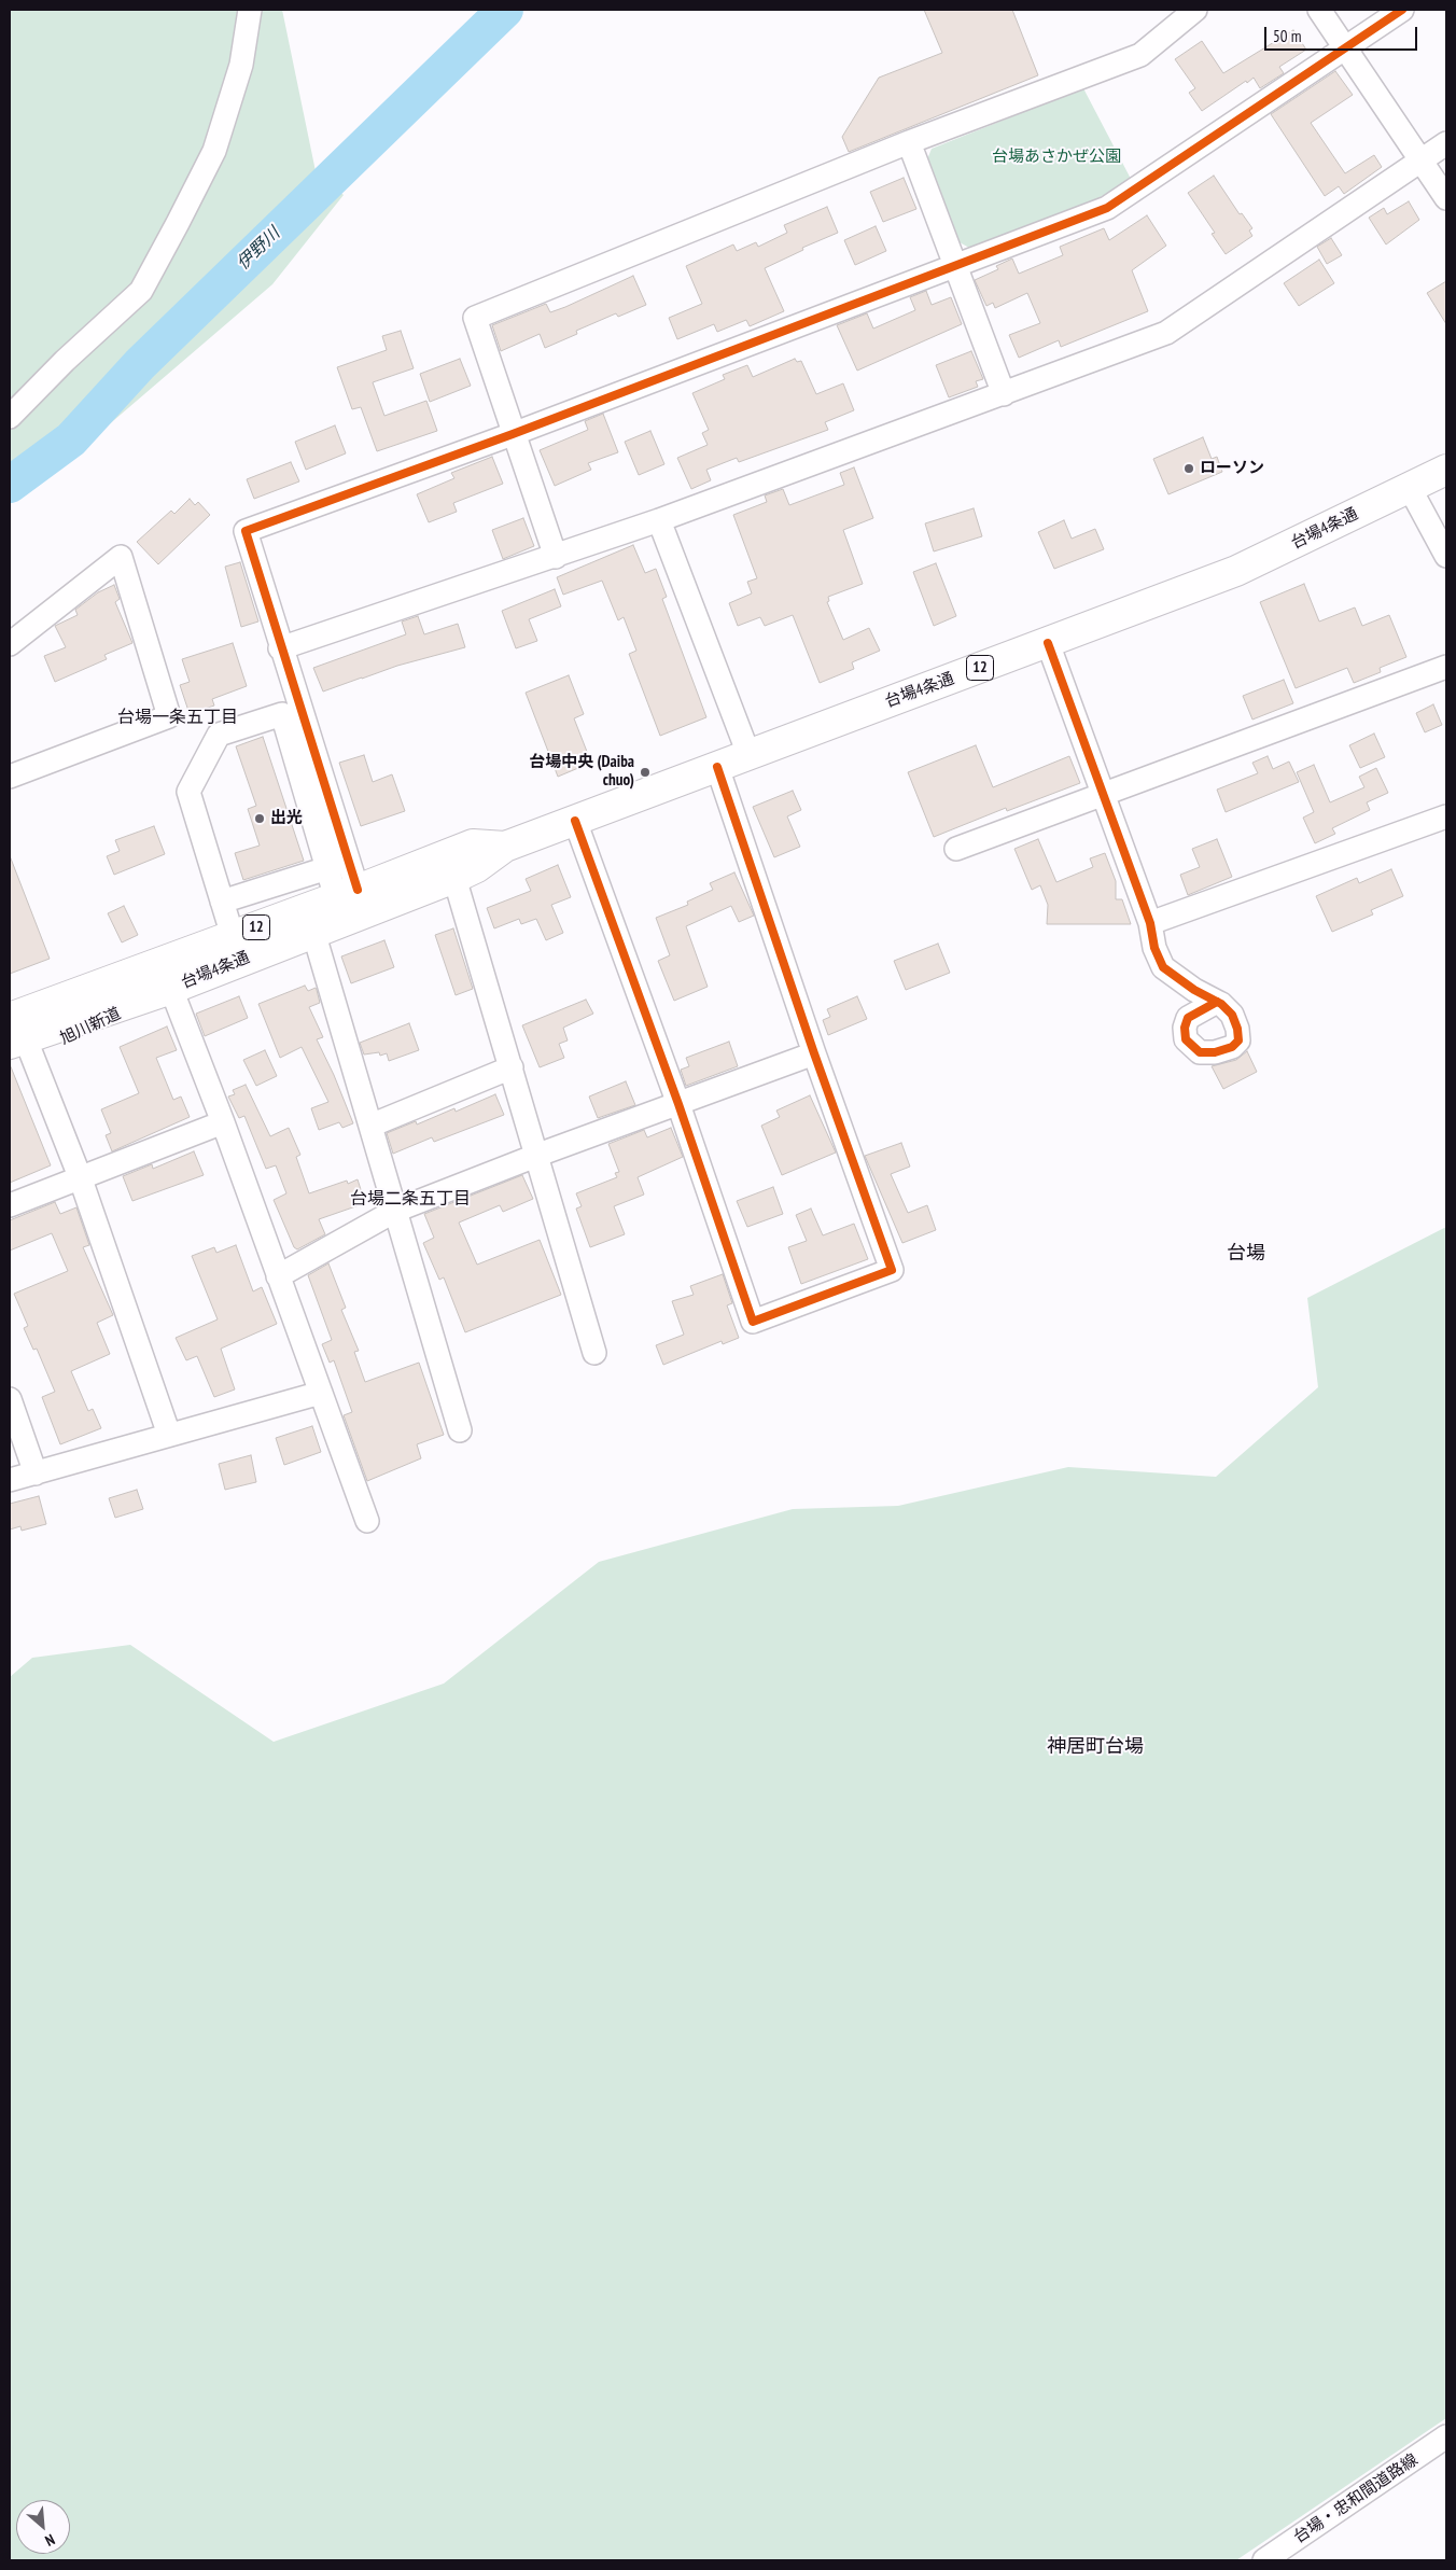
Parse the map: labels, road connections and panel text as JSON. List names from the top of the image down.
{
  "streets": {
    "highway": ["台場4条通", "12"],
    "street": ["台場・忠和間道路線"]
  },
  "districts": [
    "台場一条五丁目",
    "台場二条五丁目",
    "台場",
    "神居町台場"
  ],
  "water": ["伊野川"],
  "parks": ["台場あさかぜ公園"],
  "places": ["ローソン", "台場中央 (Daiba chuo)", "出光"],
  "scale_bar": "50 m",
  "north": "bottom right"
}
